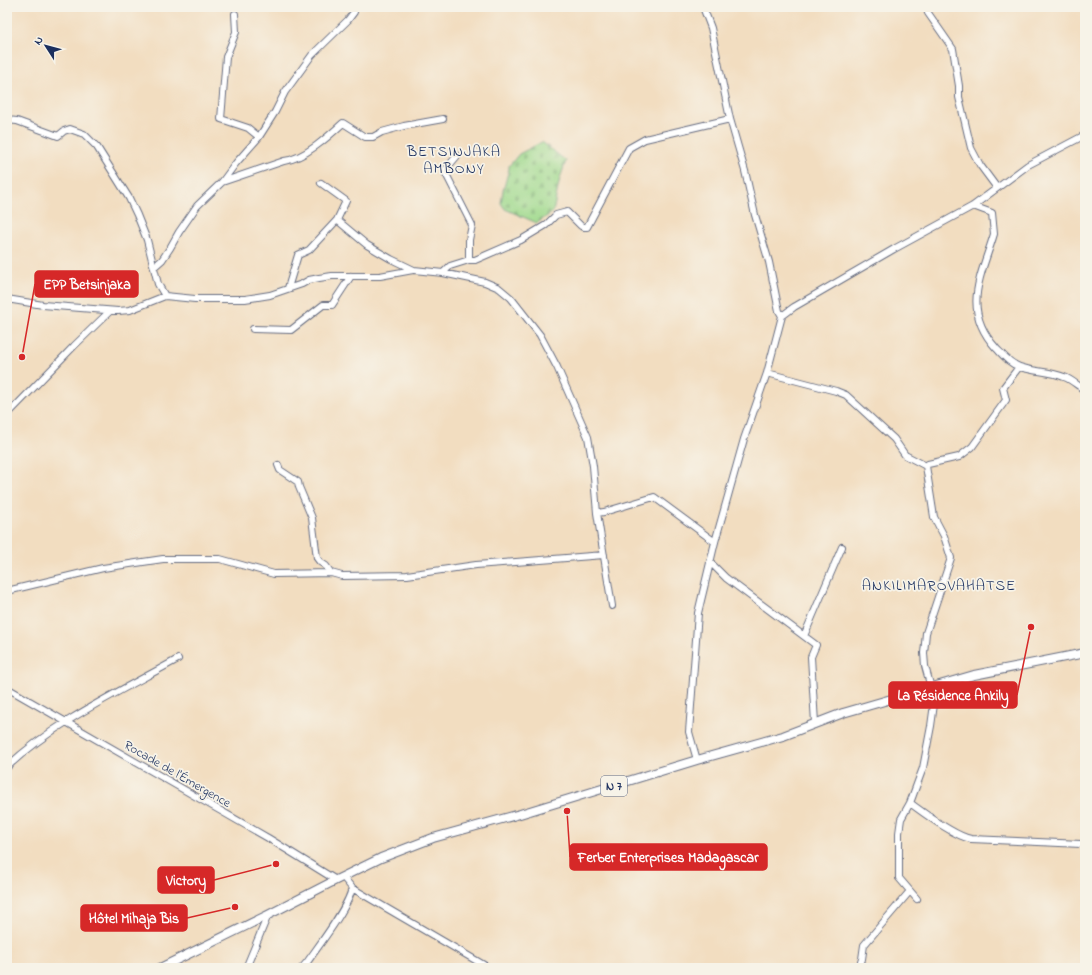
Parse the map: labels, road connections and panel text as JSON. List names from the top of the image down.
{
  "streets": {
    "main road": ["N 7"],
    "street": ["Rocade de l'Émergence"]
  },
  "crossings": [
    ["Rocade de l'Émergence", "N 7"]
  ],
  "districts": ["BETSINJAKA AMBONY", "ANKILIMAROVAHATSE"],
  "places": [
    "EPP Betsinjaka",
    "La Résidence Ankily",
    "Ferber Enterprises Madagascar",
    "Victory",
    "Hôtel Mihaja Bis"
  ],
  "north": "top left"
}
